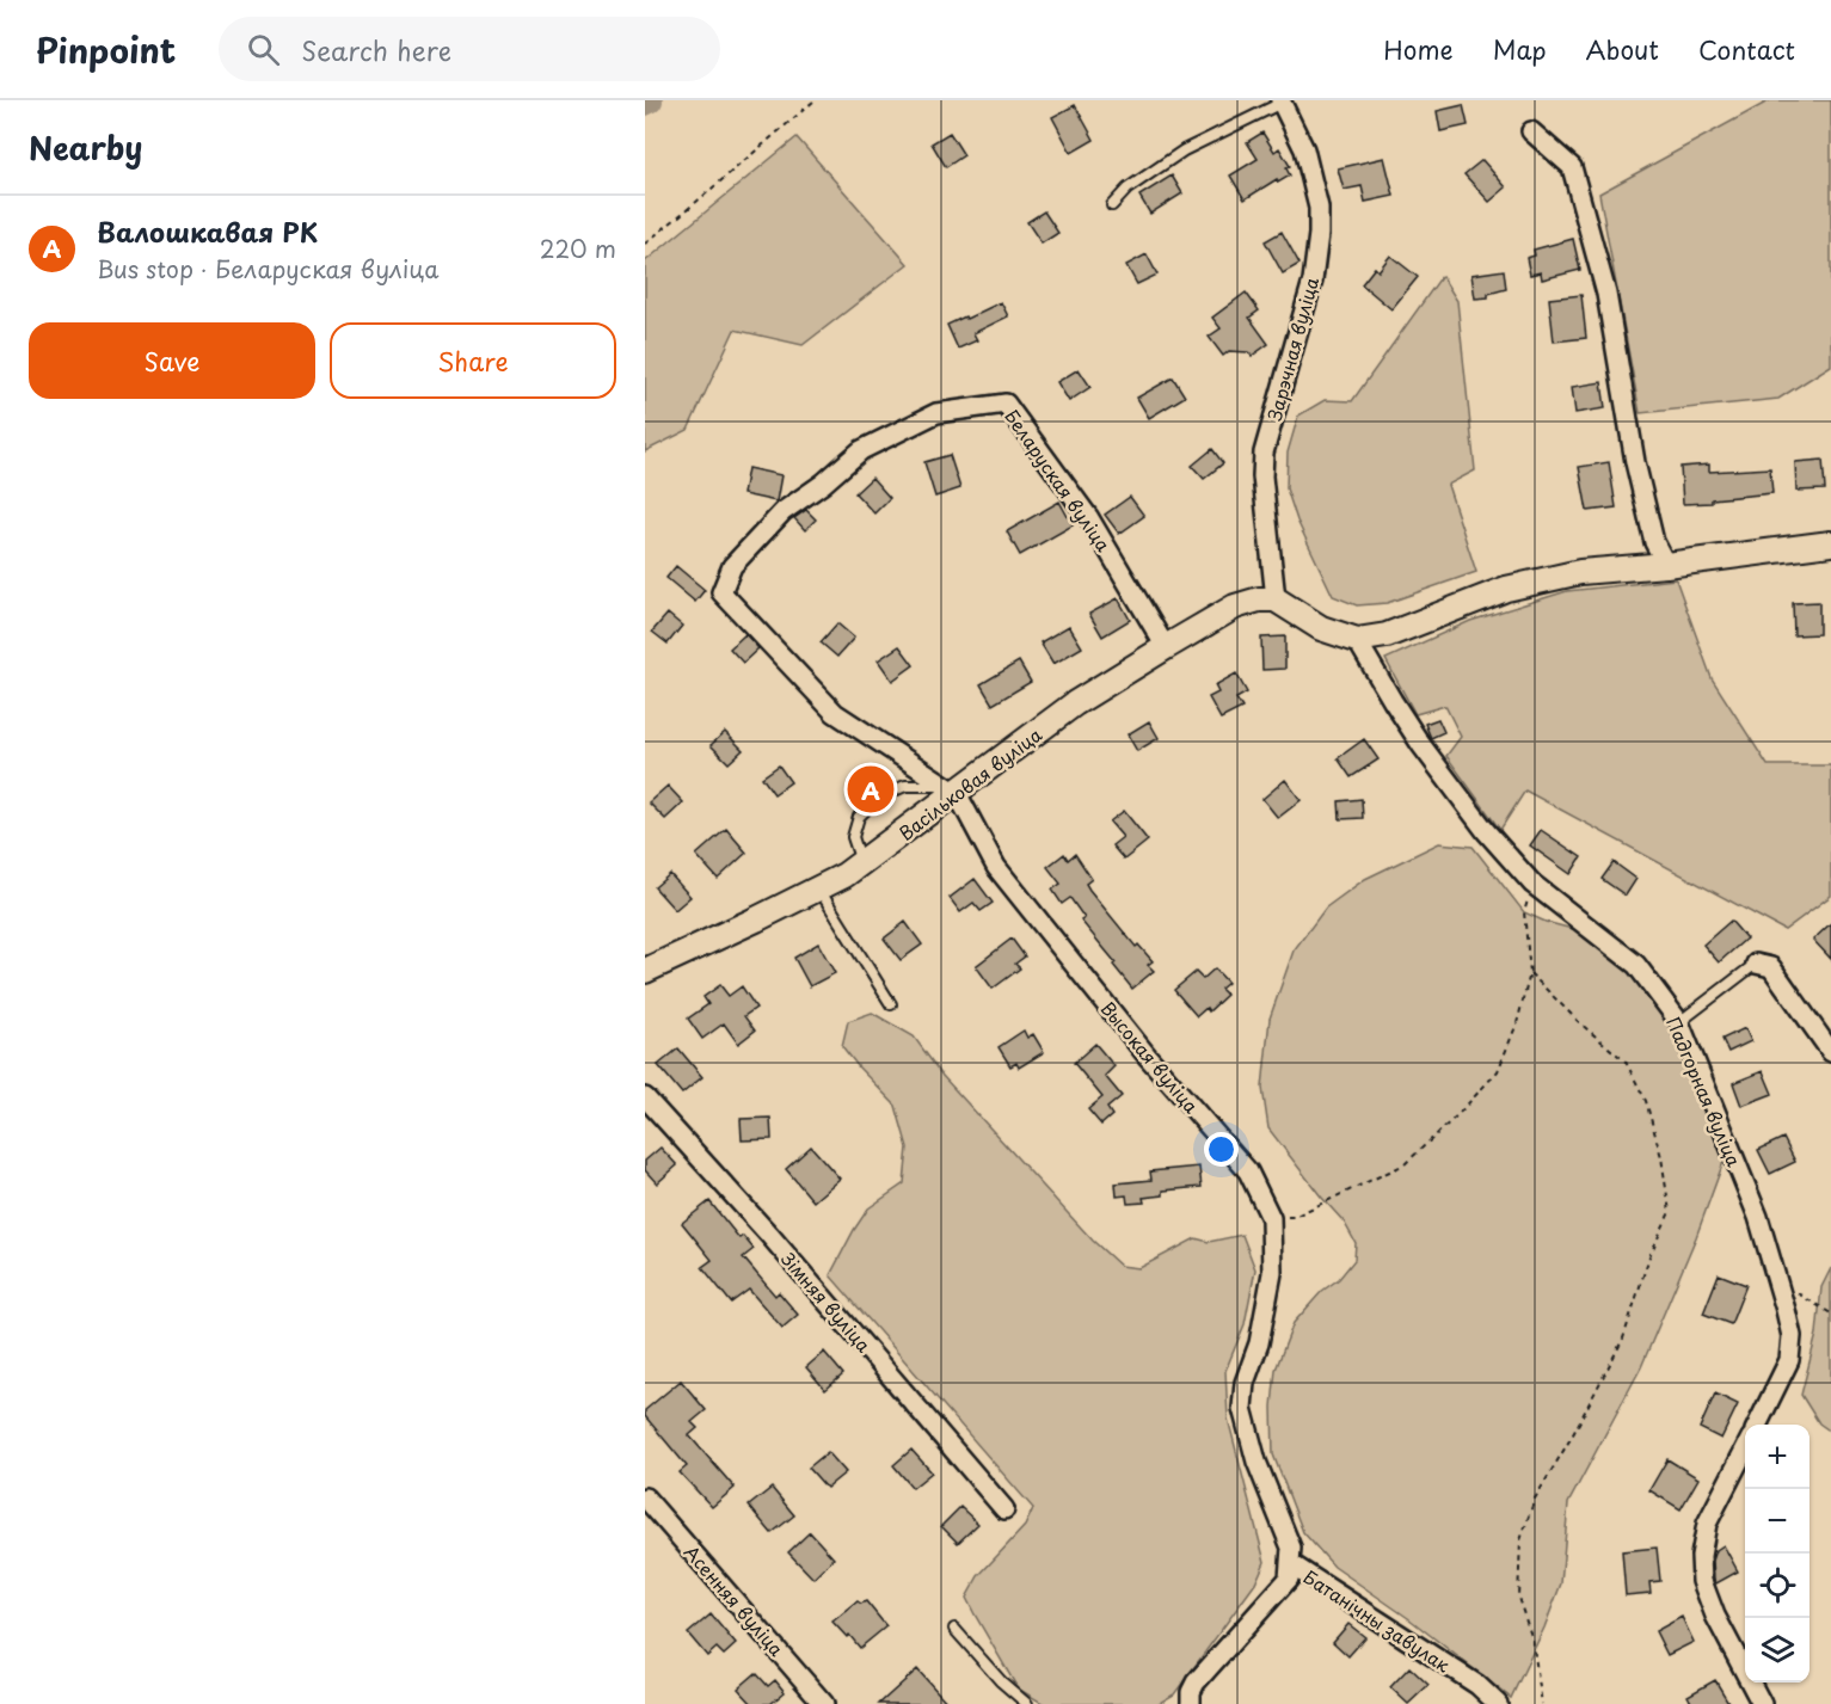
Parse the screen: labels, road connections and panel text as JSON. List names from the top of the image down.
{
  "streets": {
    "street": [
      "Зарэчная вуліца",
      "Беларуская вуліца",
      "Васільковая вуліца",
      "Высокая вуліца",
      "Падгорная вуліца",
      "Зімняя вуліца",
      "Асенняя вуліца",
      "Батанічны завулак"
    ]
  },
  "crossings": [
    ["Зарэчная вуліца", "Васільковая вуліца"],
    ["Беларуская вуліца", "Васільковая вуліца"],
    ["Беларуская вуліца", "Высокая вуліца"],
    ["Васільковая вуліца", "Высокая вуліца"],
    ["Высокая вуліца", "Батанічны завулак"]
  ],
  "page": {
    "header": "Pinpoint",
    "search": "Search here",
    "nav": [
      "Home",
      "Map",
      "About",
      "Contact"
    ],
    "heading": "Nearby",
    "list": [
      {
        "mark": "A",
        "name": "Валошкавая РК",
        "note": "Bus stop · Беларуская вуліца",
        "value": "220 m"
      }
    ],
    "buttons": ["Save", "Share"],
    "pins": "A",
    "map_buttons": ["+", "−"]
  }
}
